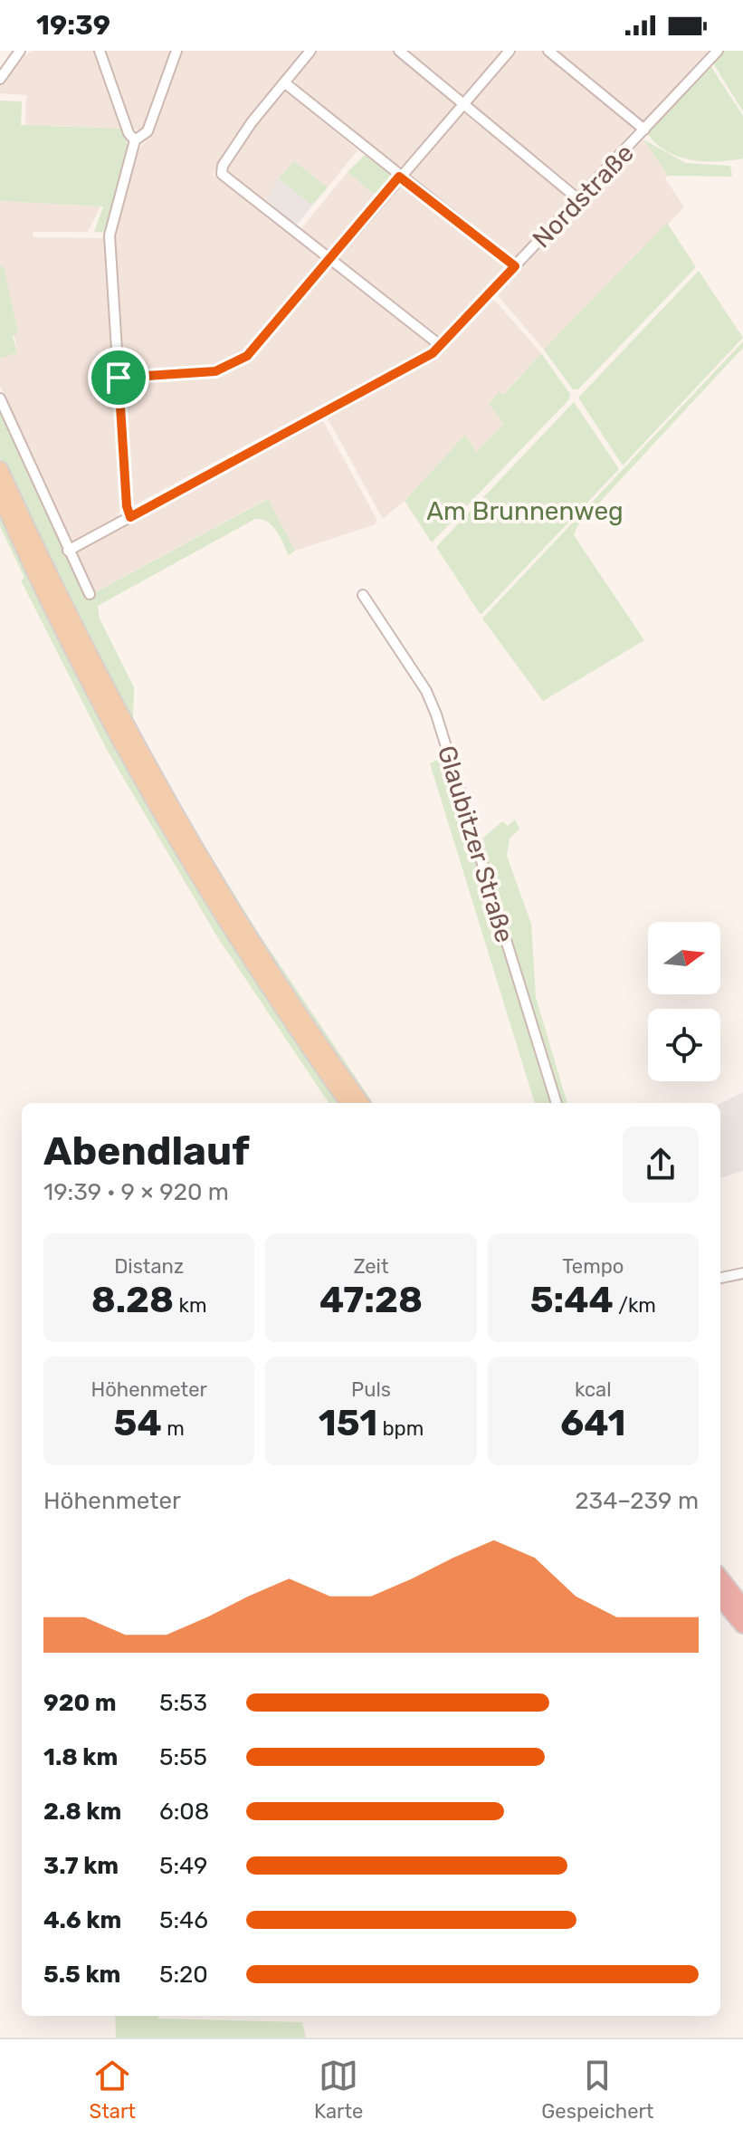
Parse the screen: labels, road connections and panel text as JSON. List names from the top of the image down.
{
  "streets": {
    "street": ["Nordstraße", "Glaubitzer Straße"]
  },
  "parks": ["Am Brunnenweg"],
  "north": "right",
  "page": {
    "status": "19:39",
    "heading": ["Abendlauf", "19:39 · 9 × 920 m"],
    "stats": [
      ["Distanz", "8.28 km"],
      ["Zeit", "47:28"],
      ["Tempo", "5:44 /km"],
      ["Höhenmeter", "54 m"],
      ["Puls", "151 bpm"],
      ["kcal", "641"]
    ],
    "chart": ["Höhenmeter", "234–239 m"],
    "list": [
      {
        "name": "920 m",
        "note": "5:53"
      },
      {
        "name": "1.8 km",
        "note": "5:55"
      },
      {
        "name": "2.8 km",
        "note": "6:08"
      },
      {
        "name": "3.7 km",
        "note": "5:49"
      },
      {
        "name": "4.6 km",
        "note": "5:46"
      },
      {
        "name": "5.5 km",
        "note": "5:20"
      }
    ],
    "tabs": ["Start", "Karte", "Gespeichert"]
  }
}
